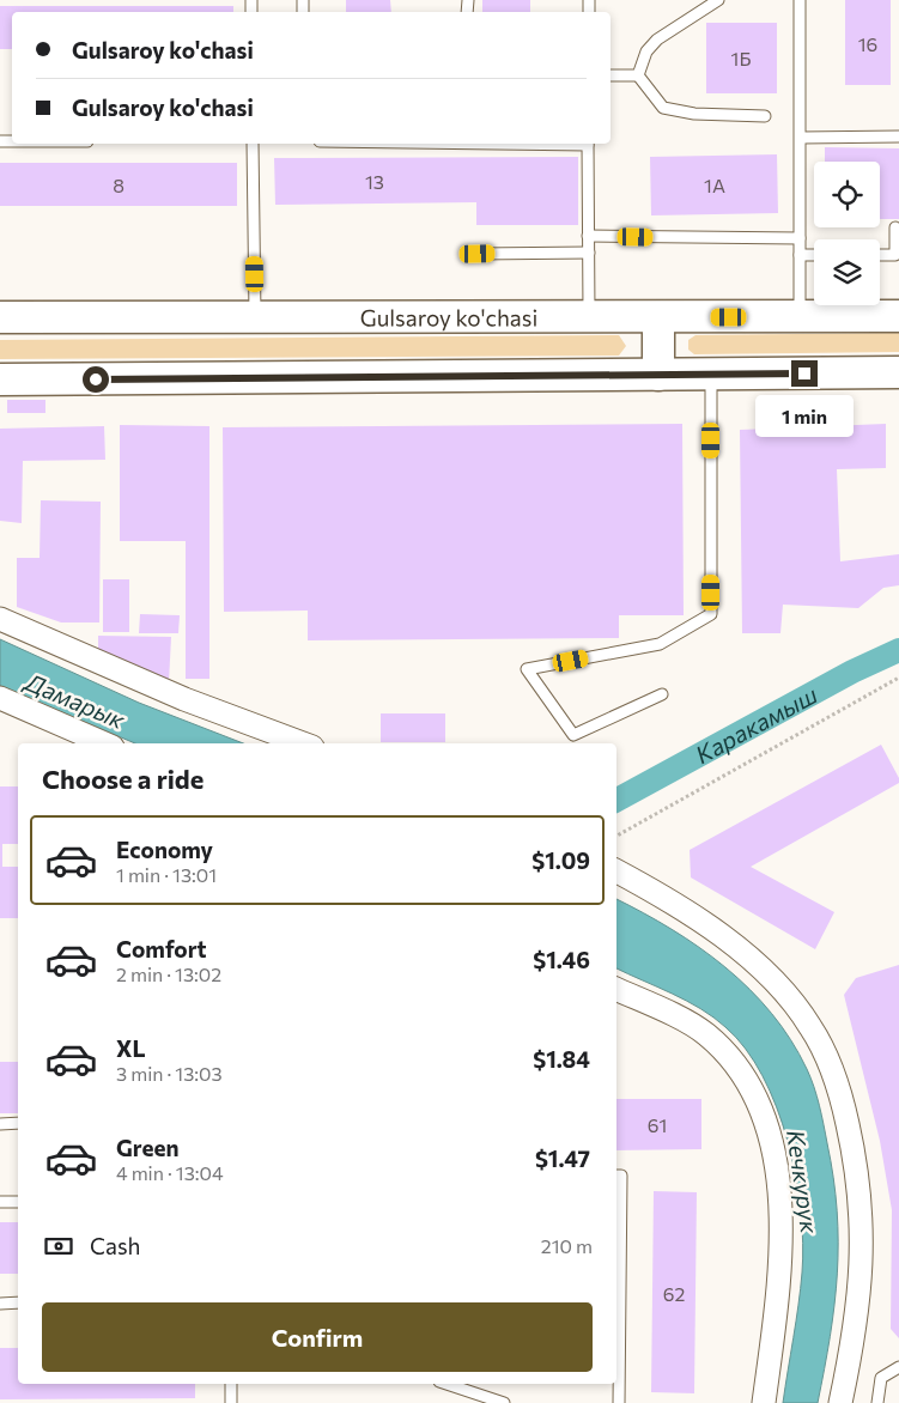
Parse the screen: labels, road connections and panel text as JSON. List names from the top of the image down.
{
  "streets": {
    "main road": ["Gulsaroy ko'chasi"]
  },
  "water": ["Дамарык", "Каракамыш", "Кечкурук"],
  "house_numbers": [
    "16",
    "1Б",
    "13",
    "8",
    "1А",
    "61",
    "62"
  ],
  "page": {
    "banner": ["Gulsaroy ko'chasi", "Gulsaroy ko'chasi"],
    "bubble": "1 min",
    "heading": "Choose a ride",
    "list": [
      {
        "name": "Economy",
        "note": "1 min · 13:01",
        "value": "$1.09"
      },
      {
        "name": "Comfort",
        "note": "2 min · 13:02",
        "value": "$1.46"
      },
      {
        "name": "XL",
        "note": "3 min · 13:03",
        "value": "$1.84"
      },
      {
        "name": "Green",
        "note": "4 min · 13:04",
        "value": "$1.47"
      }
    ],
    "pay": ["Cash", "210 m"],
    "buttons": "Confirm"
  }
}
